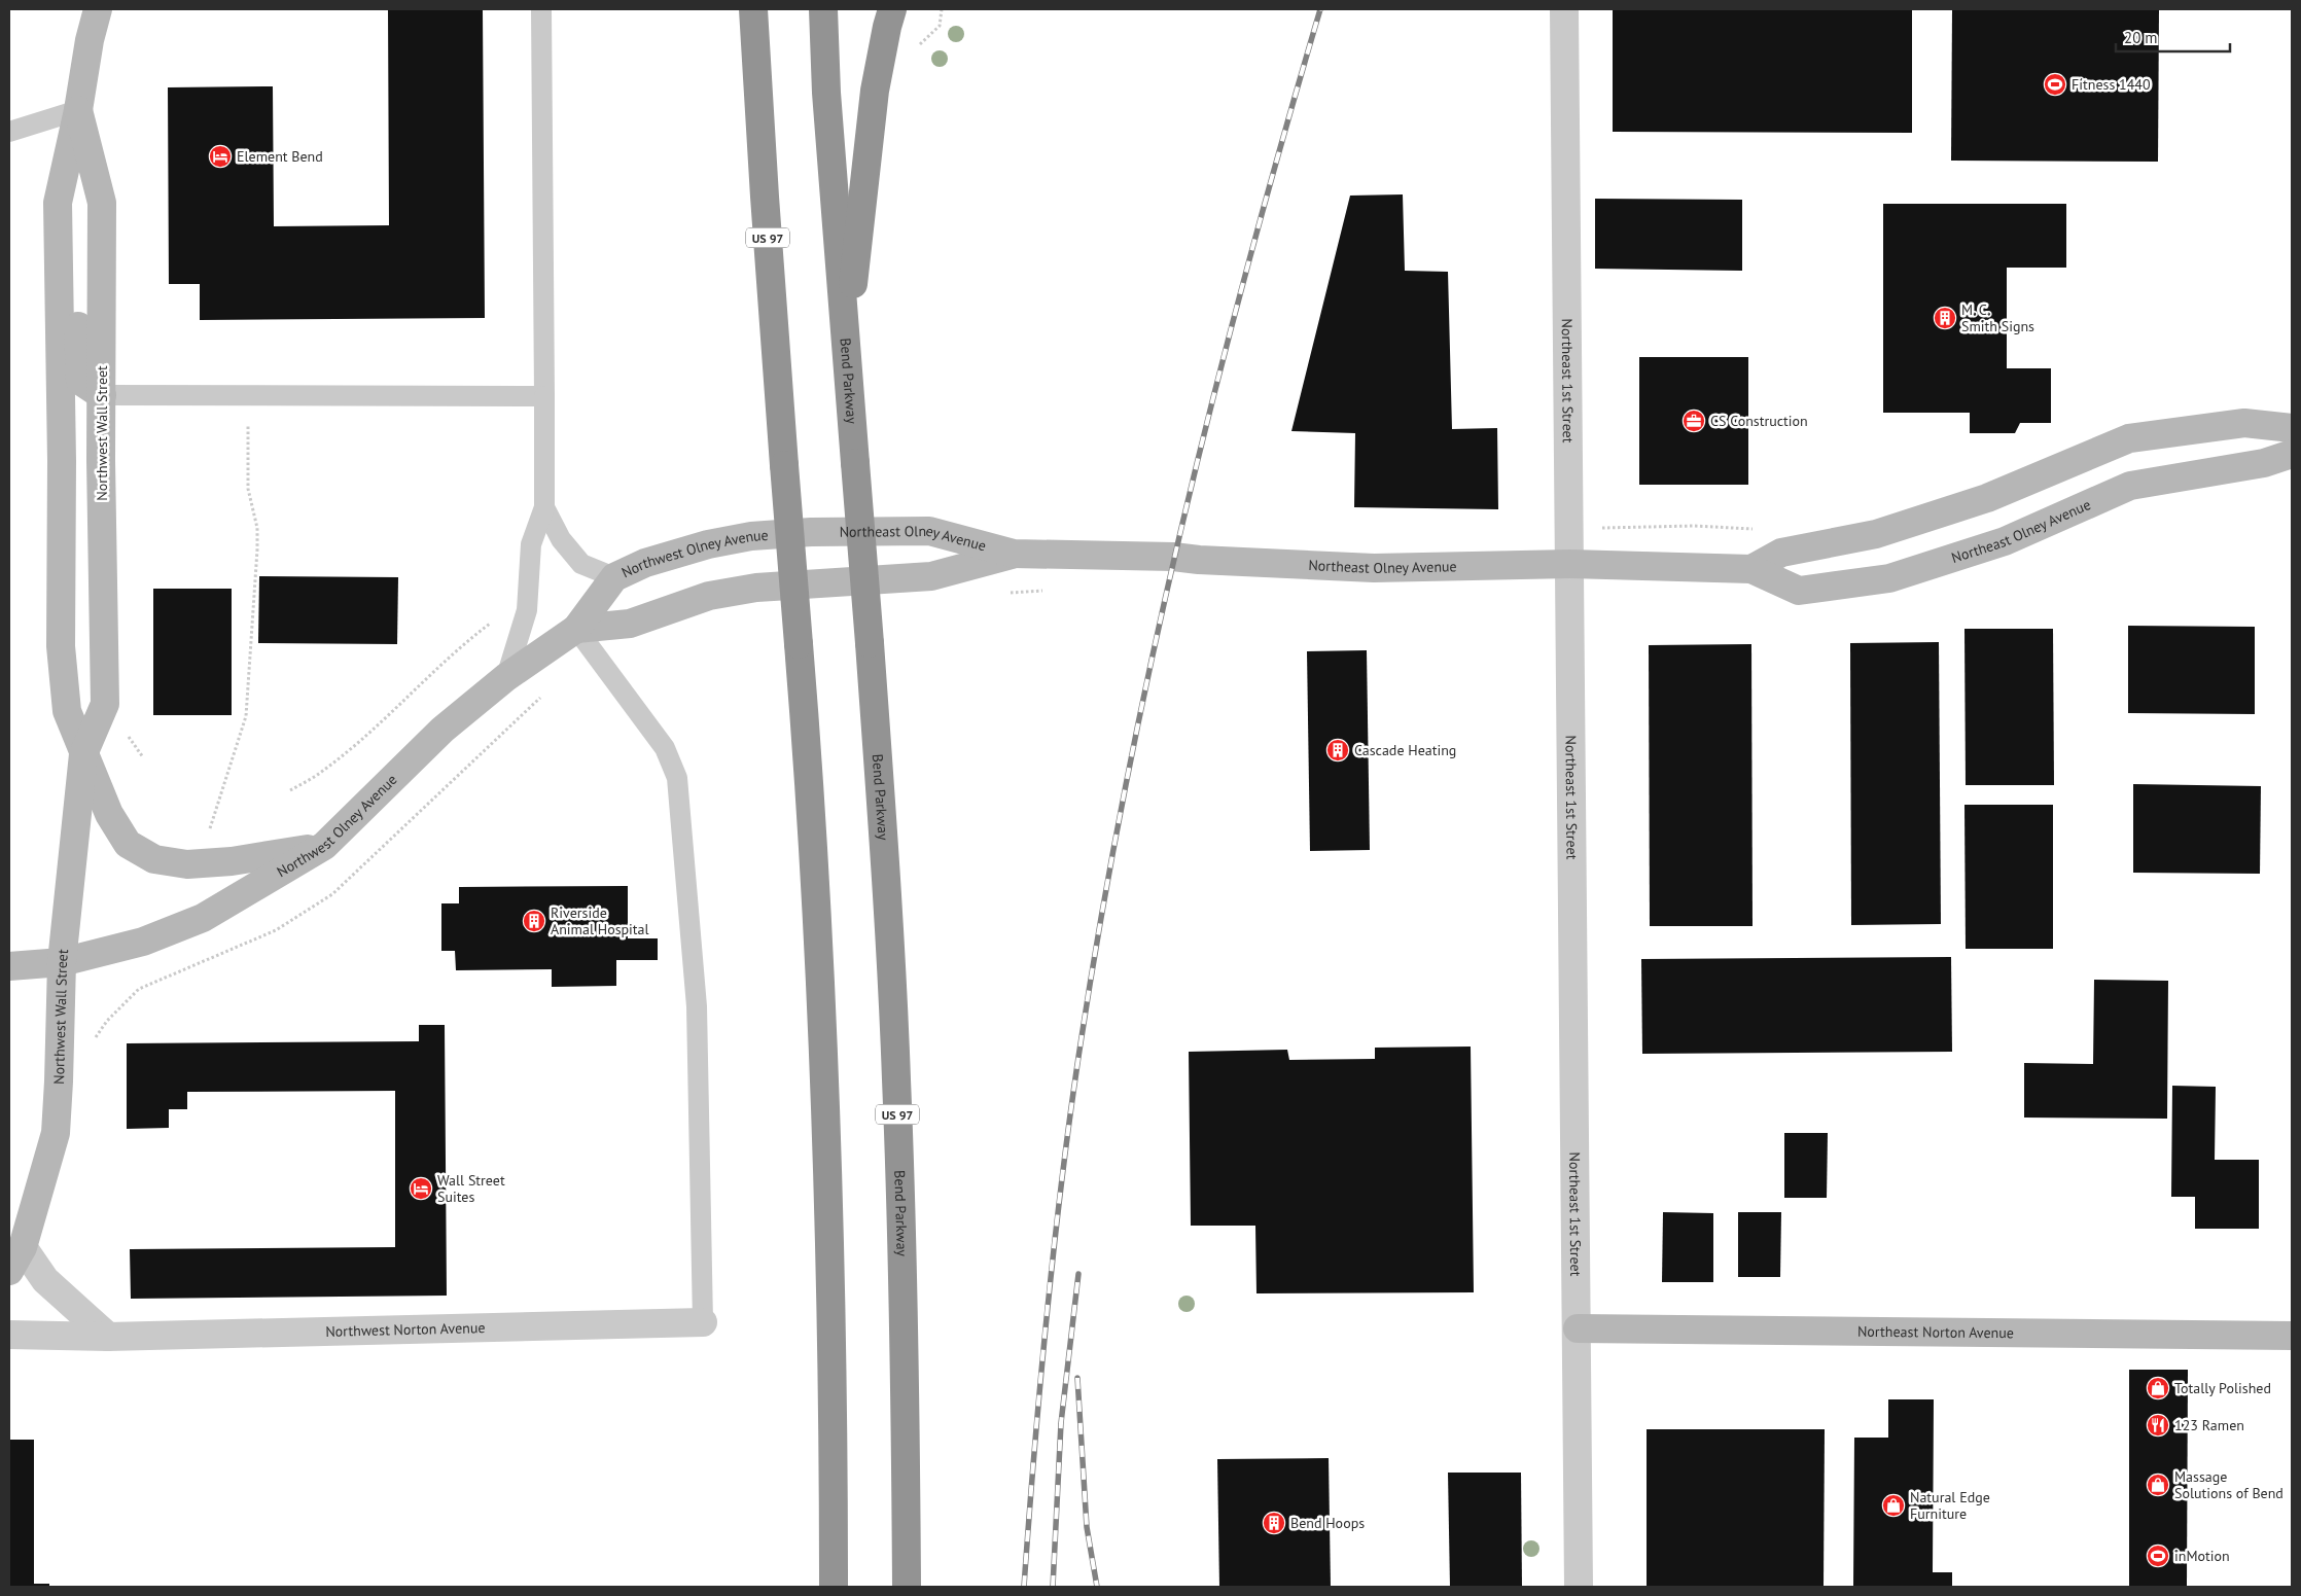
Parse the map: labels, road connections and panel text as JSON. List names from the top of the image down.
{
  "streets": {
    "highway": ["US 97", "Bend Parkway"],
    "main road": [
      "Northwest Wall Street",
      "Northeast Olney Avenue",
      "Northwest Olney Avenue",
      "Northeast Norton Avenue"
    ],
    "street": ["Northeast 1st Street", "Northwest Norton Avenue"]
  },
  "crossings": [
    ["Northeast 1st Street", "Northeast Olney Avenue"],
    ["Northeast 1st Street", "Northeast Norton Avenue"],
    ["Northwest Wall Street", "Northwest Olney Avenue"],
    ["Northeast Olney Avenue", "Northwest Olney Avenue"]
  ],
  "places": {
    "sports": ["Fitness 1440", "inMotion"],
    "hotel": ["Element Bend", "Wall Street Suites"],
    "building": [
      "M. C. Smith Signs",
      "Cascade Heating",
      "Riverside Animal Hospital",
      "Bend Hoops"
    ],
    "office": ["CS Construction"],
    "shop": ["Totally Polished", "Massage Solutions of Bend", "Natural Edge Furniture"],
    "restaurant": ["123 Ramen"]
  },
  "scale_bar": "20 m"
}
